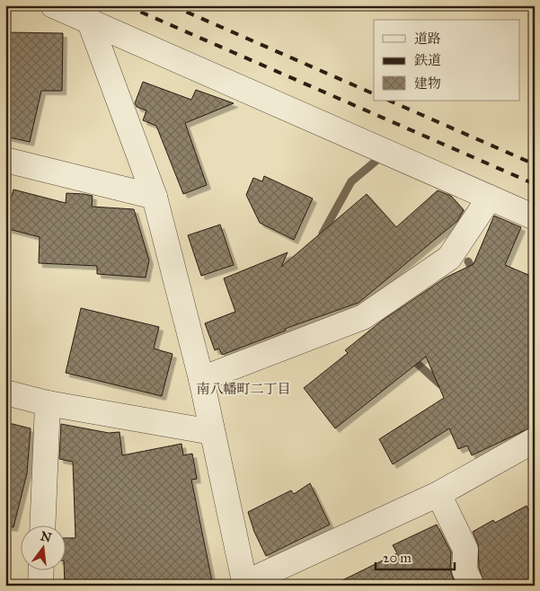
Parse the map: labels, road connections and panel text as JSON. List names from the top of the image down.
{
  "districts": ["南八幡町二丁目"],
  "legend": ["道路", "鉄道", "建物"],
  "scale_bar": "20 m",
  "north": "top"
}
